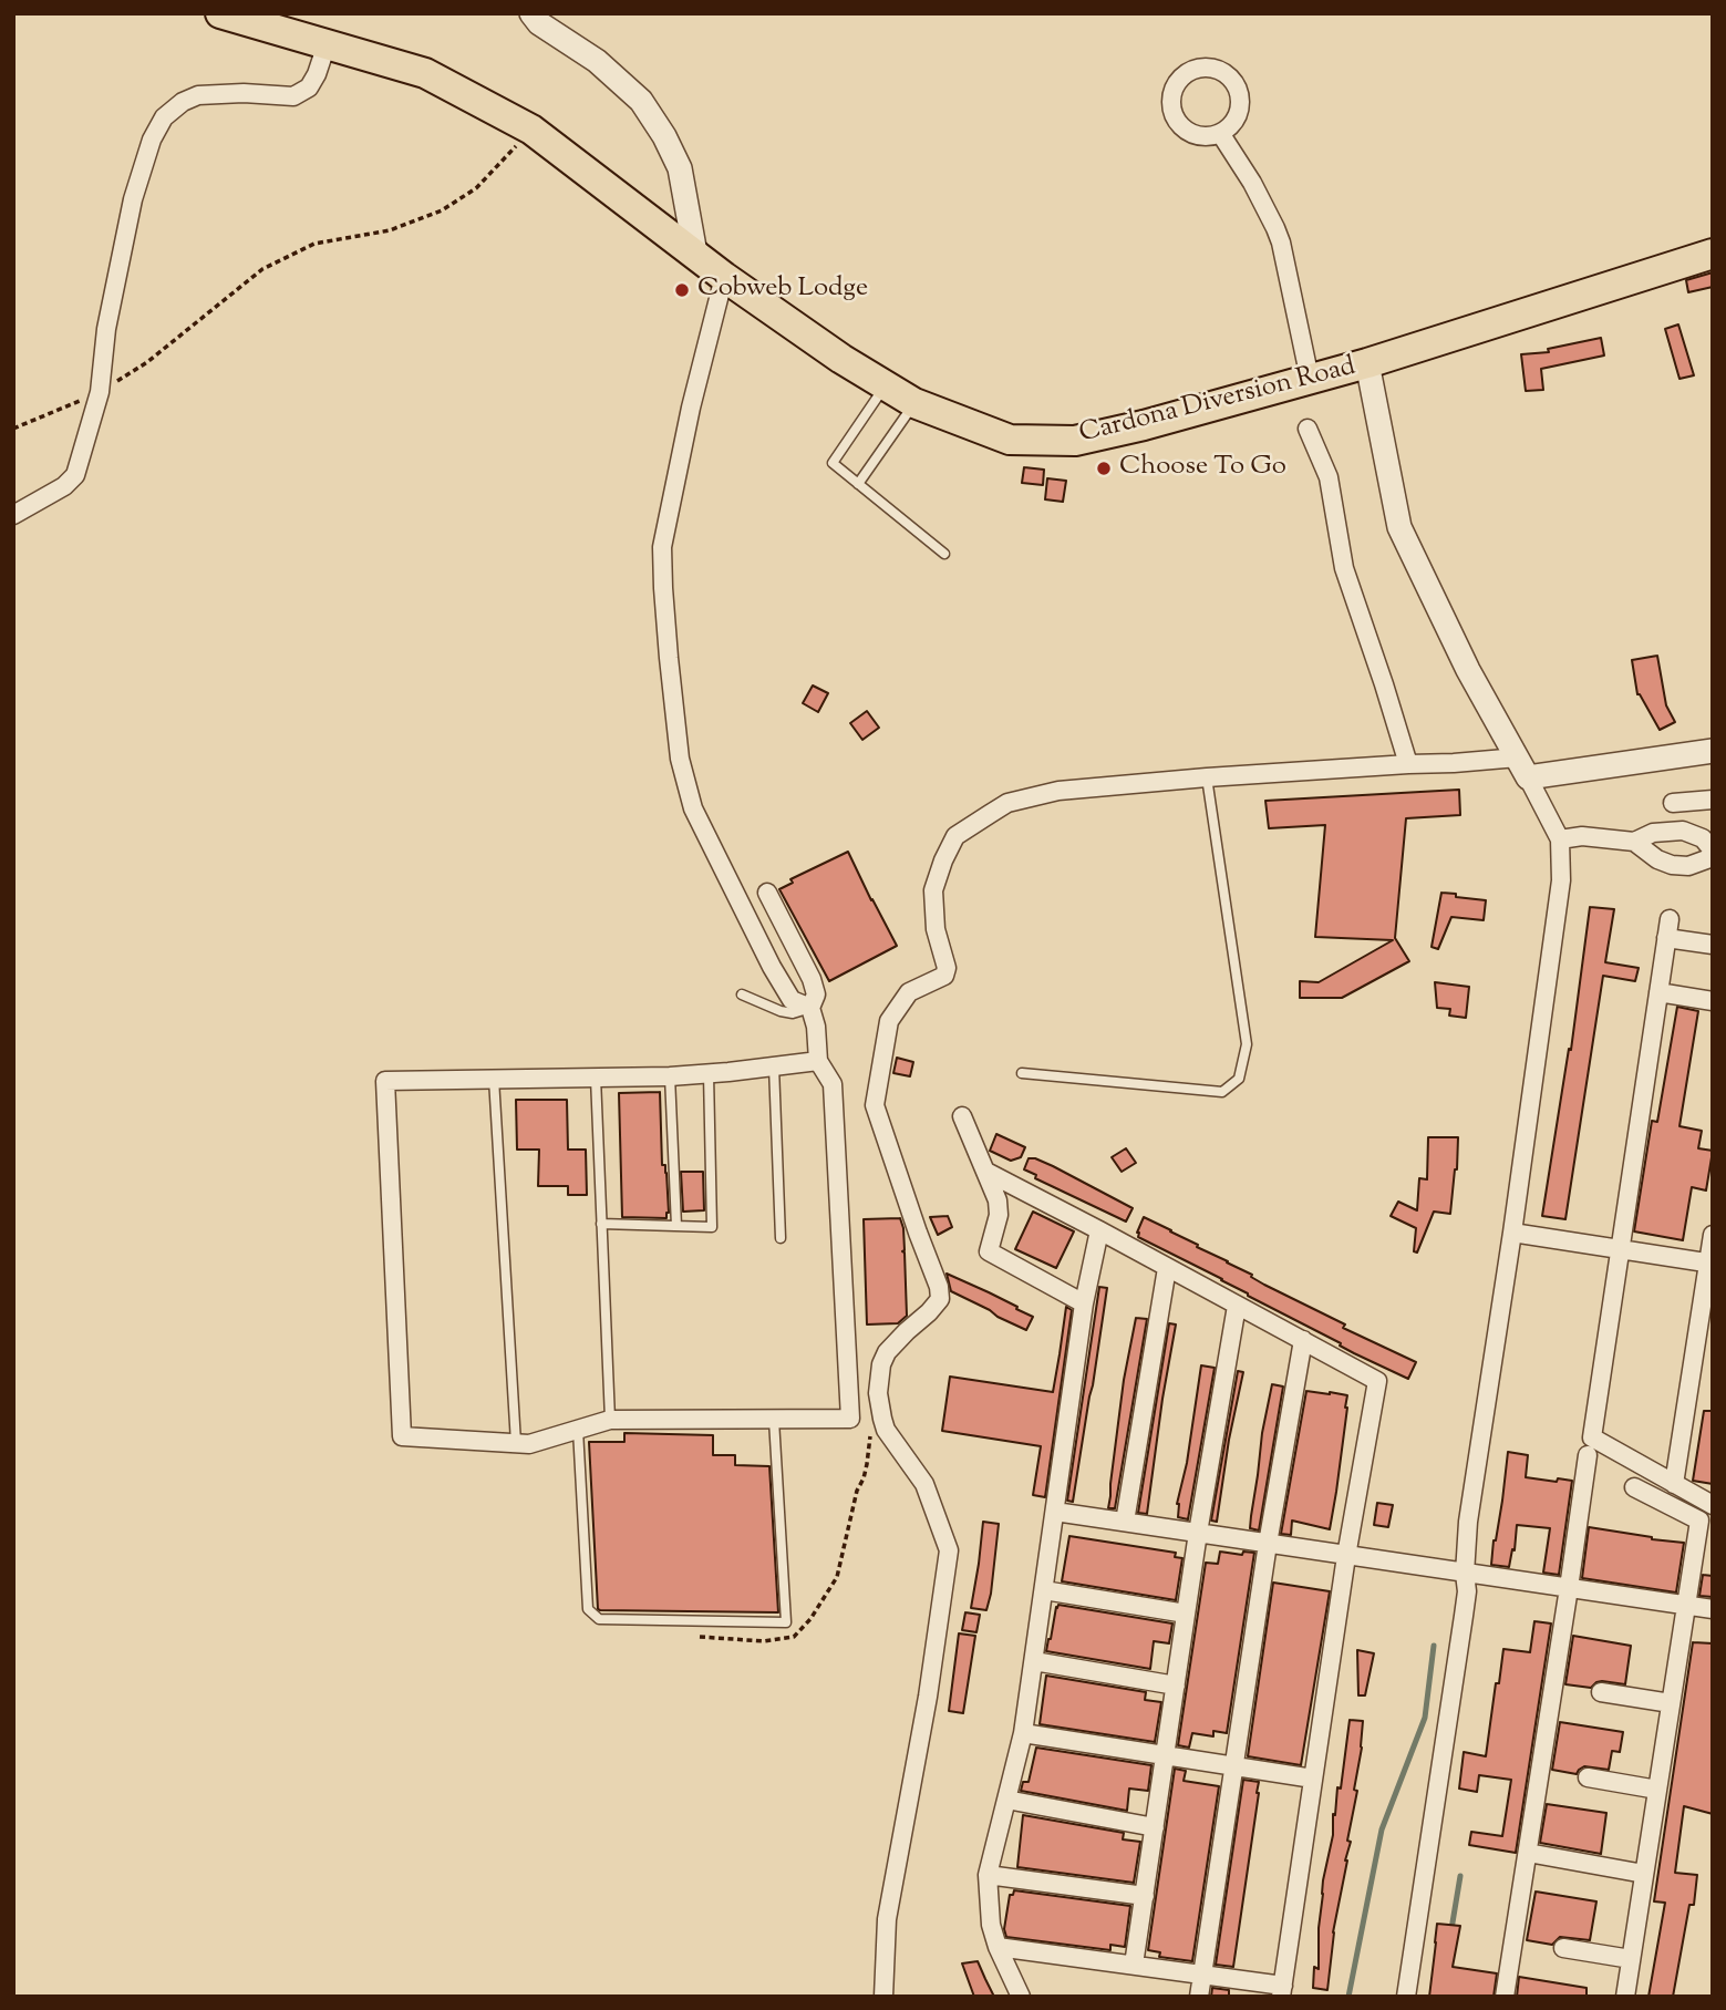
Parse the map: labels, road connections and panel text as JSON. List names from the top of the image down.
{
  "streets": {
    "main road": ["Cardona Diversion Road"]
  },
  "places": ["Cobweb Lodge", "Choose To Go"]
}
